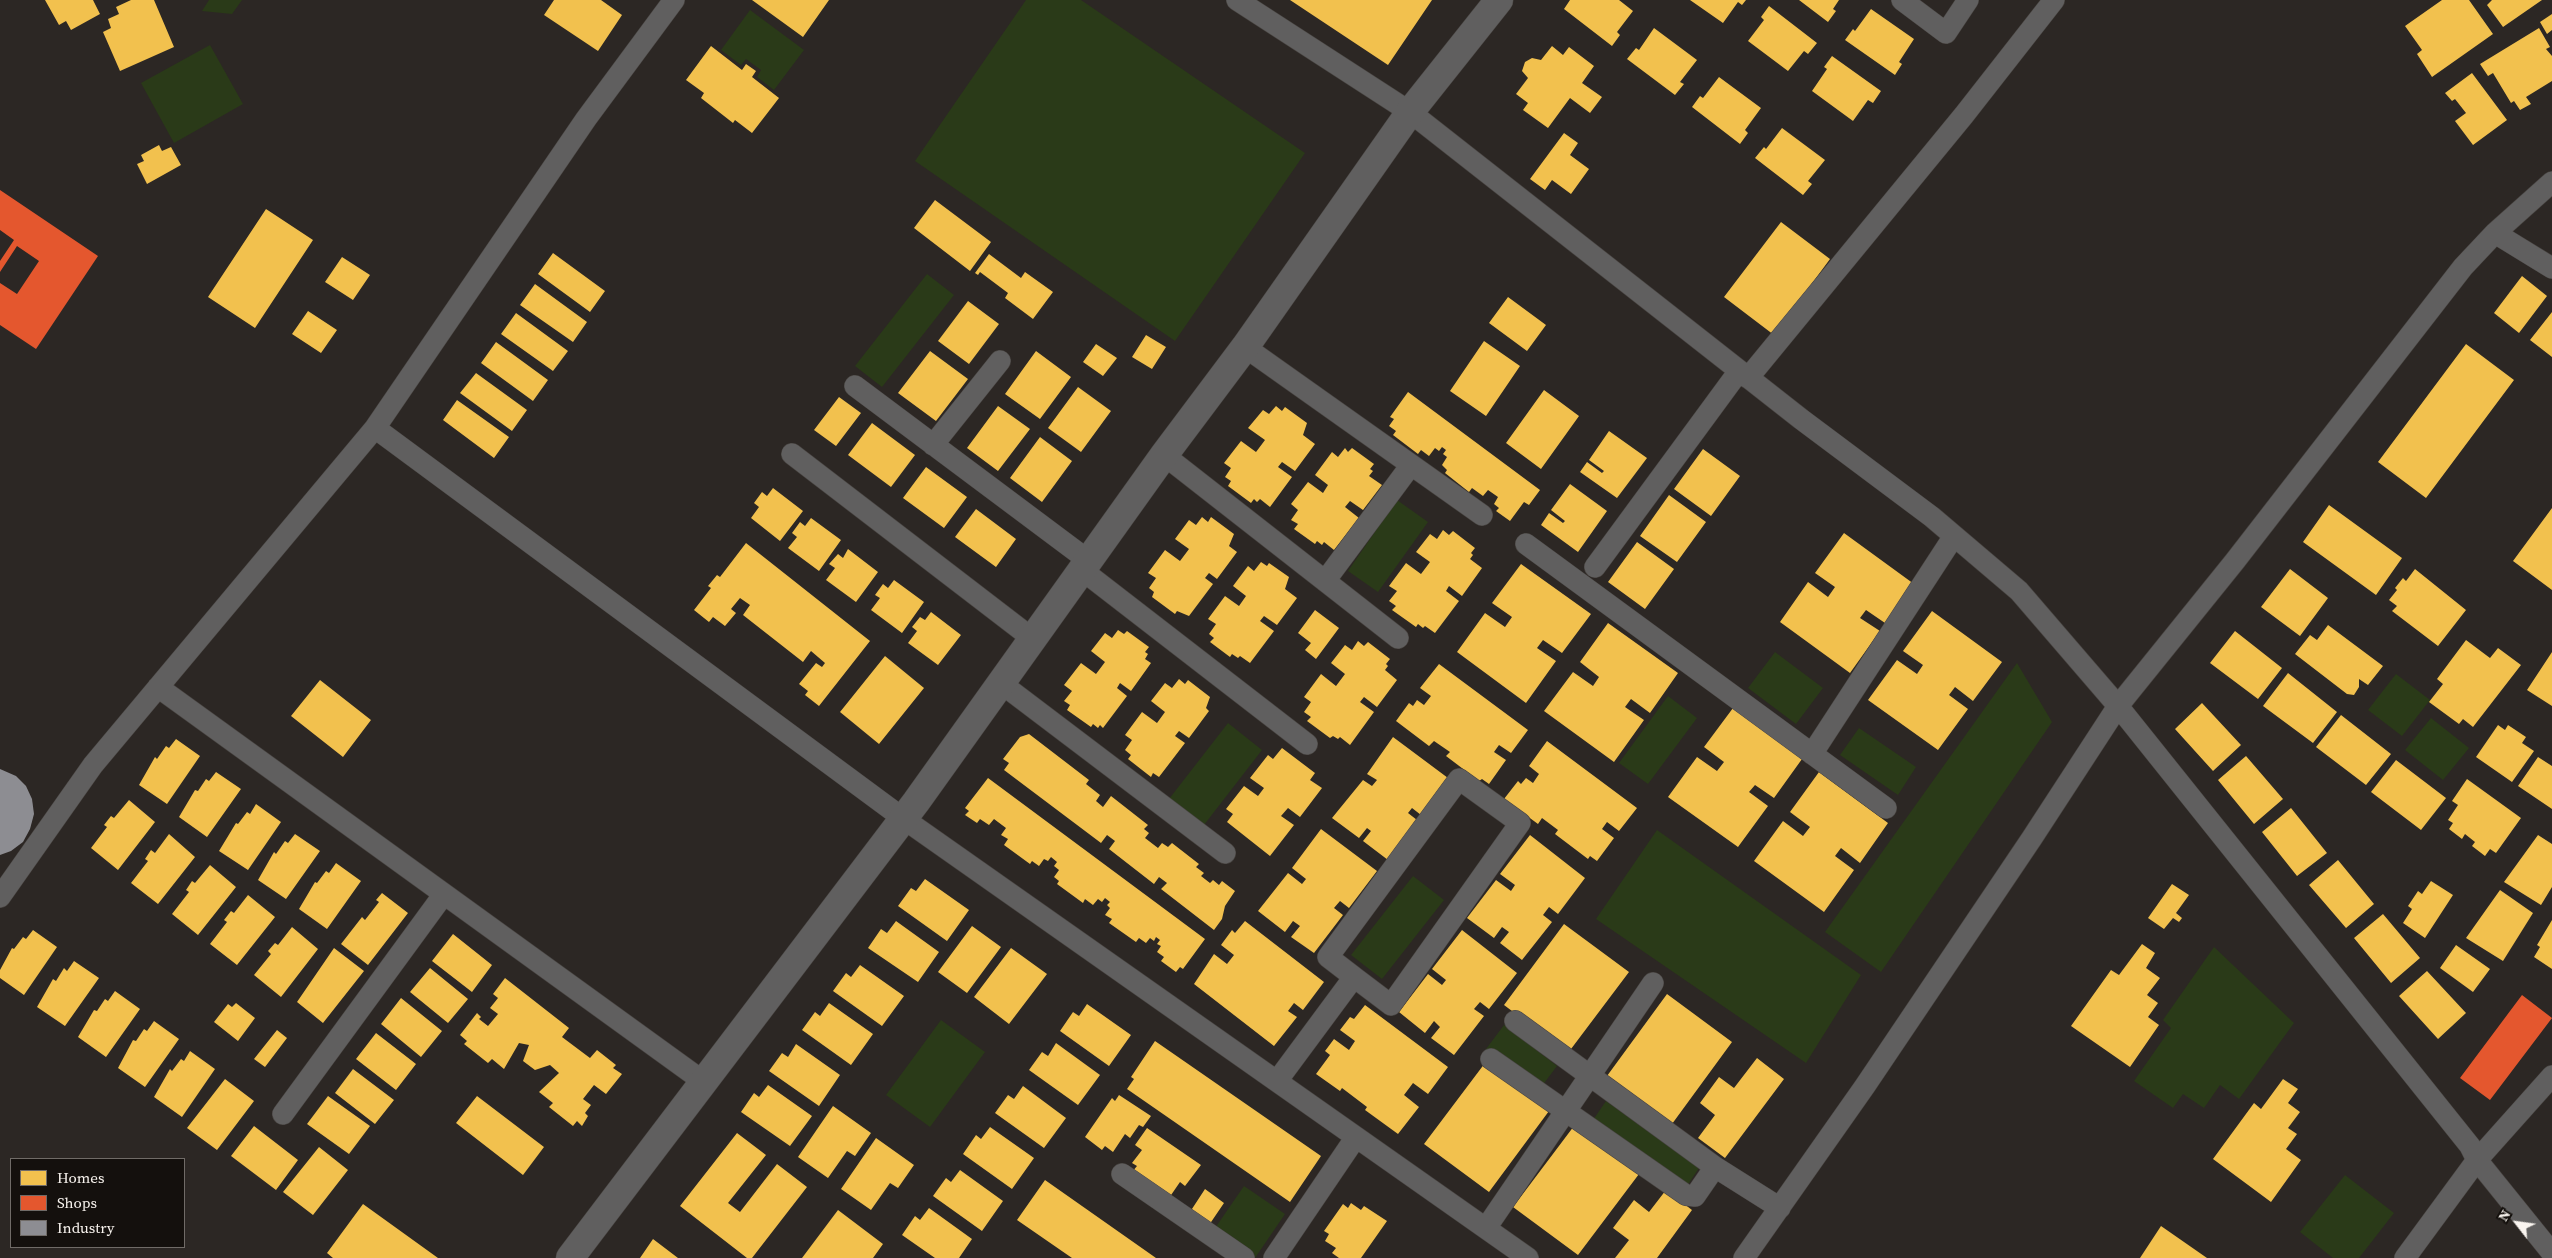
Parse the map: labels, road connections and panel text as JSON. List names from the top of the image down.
{
  "legend": ["Homes", "Shops", "Industry"],
  "north": "top left"
}
